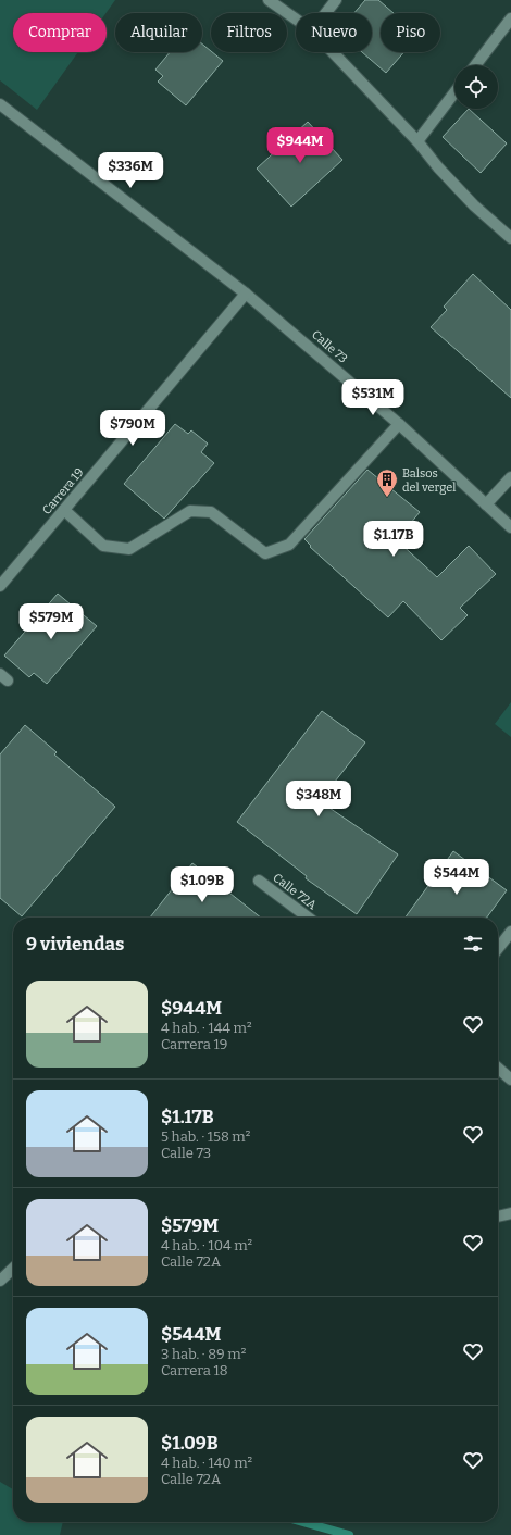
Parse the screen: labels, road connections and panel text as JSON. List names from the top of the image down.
{
  "streets": {
    "street": ["Calle 73", "Carrera 19", "Calle 72A"]
  },
  "crossings": [
    ["Calle 73", "Carrera 19"]
  ],
  "places": {
    "building": ["Balsos del vergel"]
  },
  "page": {
    "chip": [
      "Comprar",
      "Alquilar",
      "Filtros",
      "Nuevo",
      "Piso"
    ],
    "price": [
      "$944M",
      "$336M",
      "$531M",
      "$790M",
      "$1.17B",
      "$579M",
      "$348M",
      "$544M",
      "$1.09B"
    ],
    "heading": "9 viviendas",
    "list": [
      {
        "name": "$944M",
        "note": "4 hab. · 144 m² · Carrera 19"
      },
      {
        "name": "$1.17B",
        "note": "5 hab. · 158 m² · Calle 73"
      },
      {
        "name": "$579M",
        "note": "4 hab. · 104 m² · Calle 72A"
      },
      {
        "name": "$544M",
        "note": "3 hab. · 89 m² · Carrera 18"
      },
      {
        "name": "$1.09B",
        "note": "4 hab. · 140 m² · Calle 72A"
      }
    ]
  }
}
